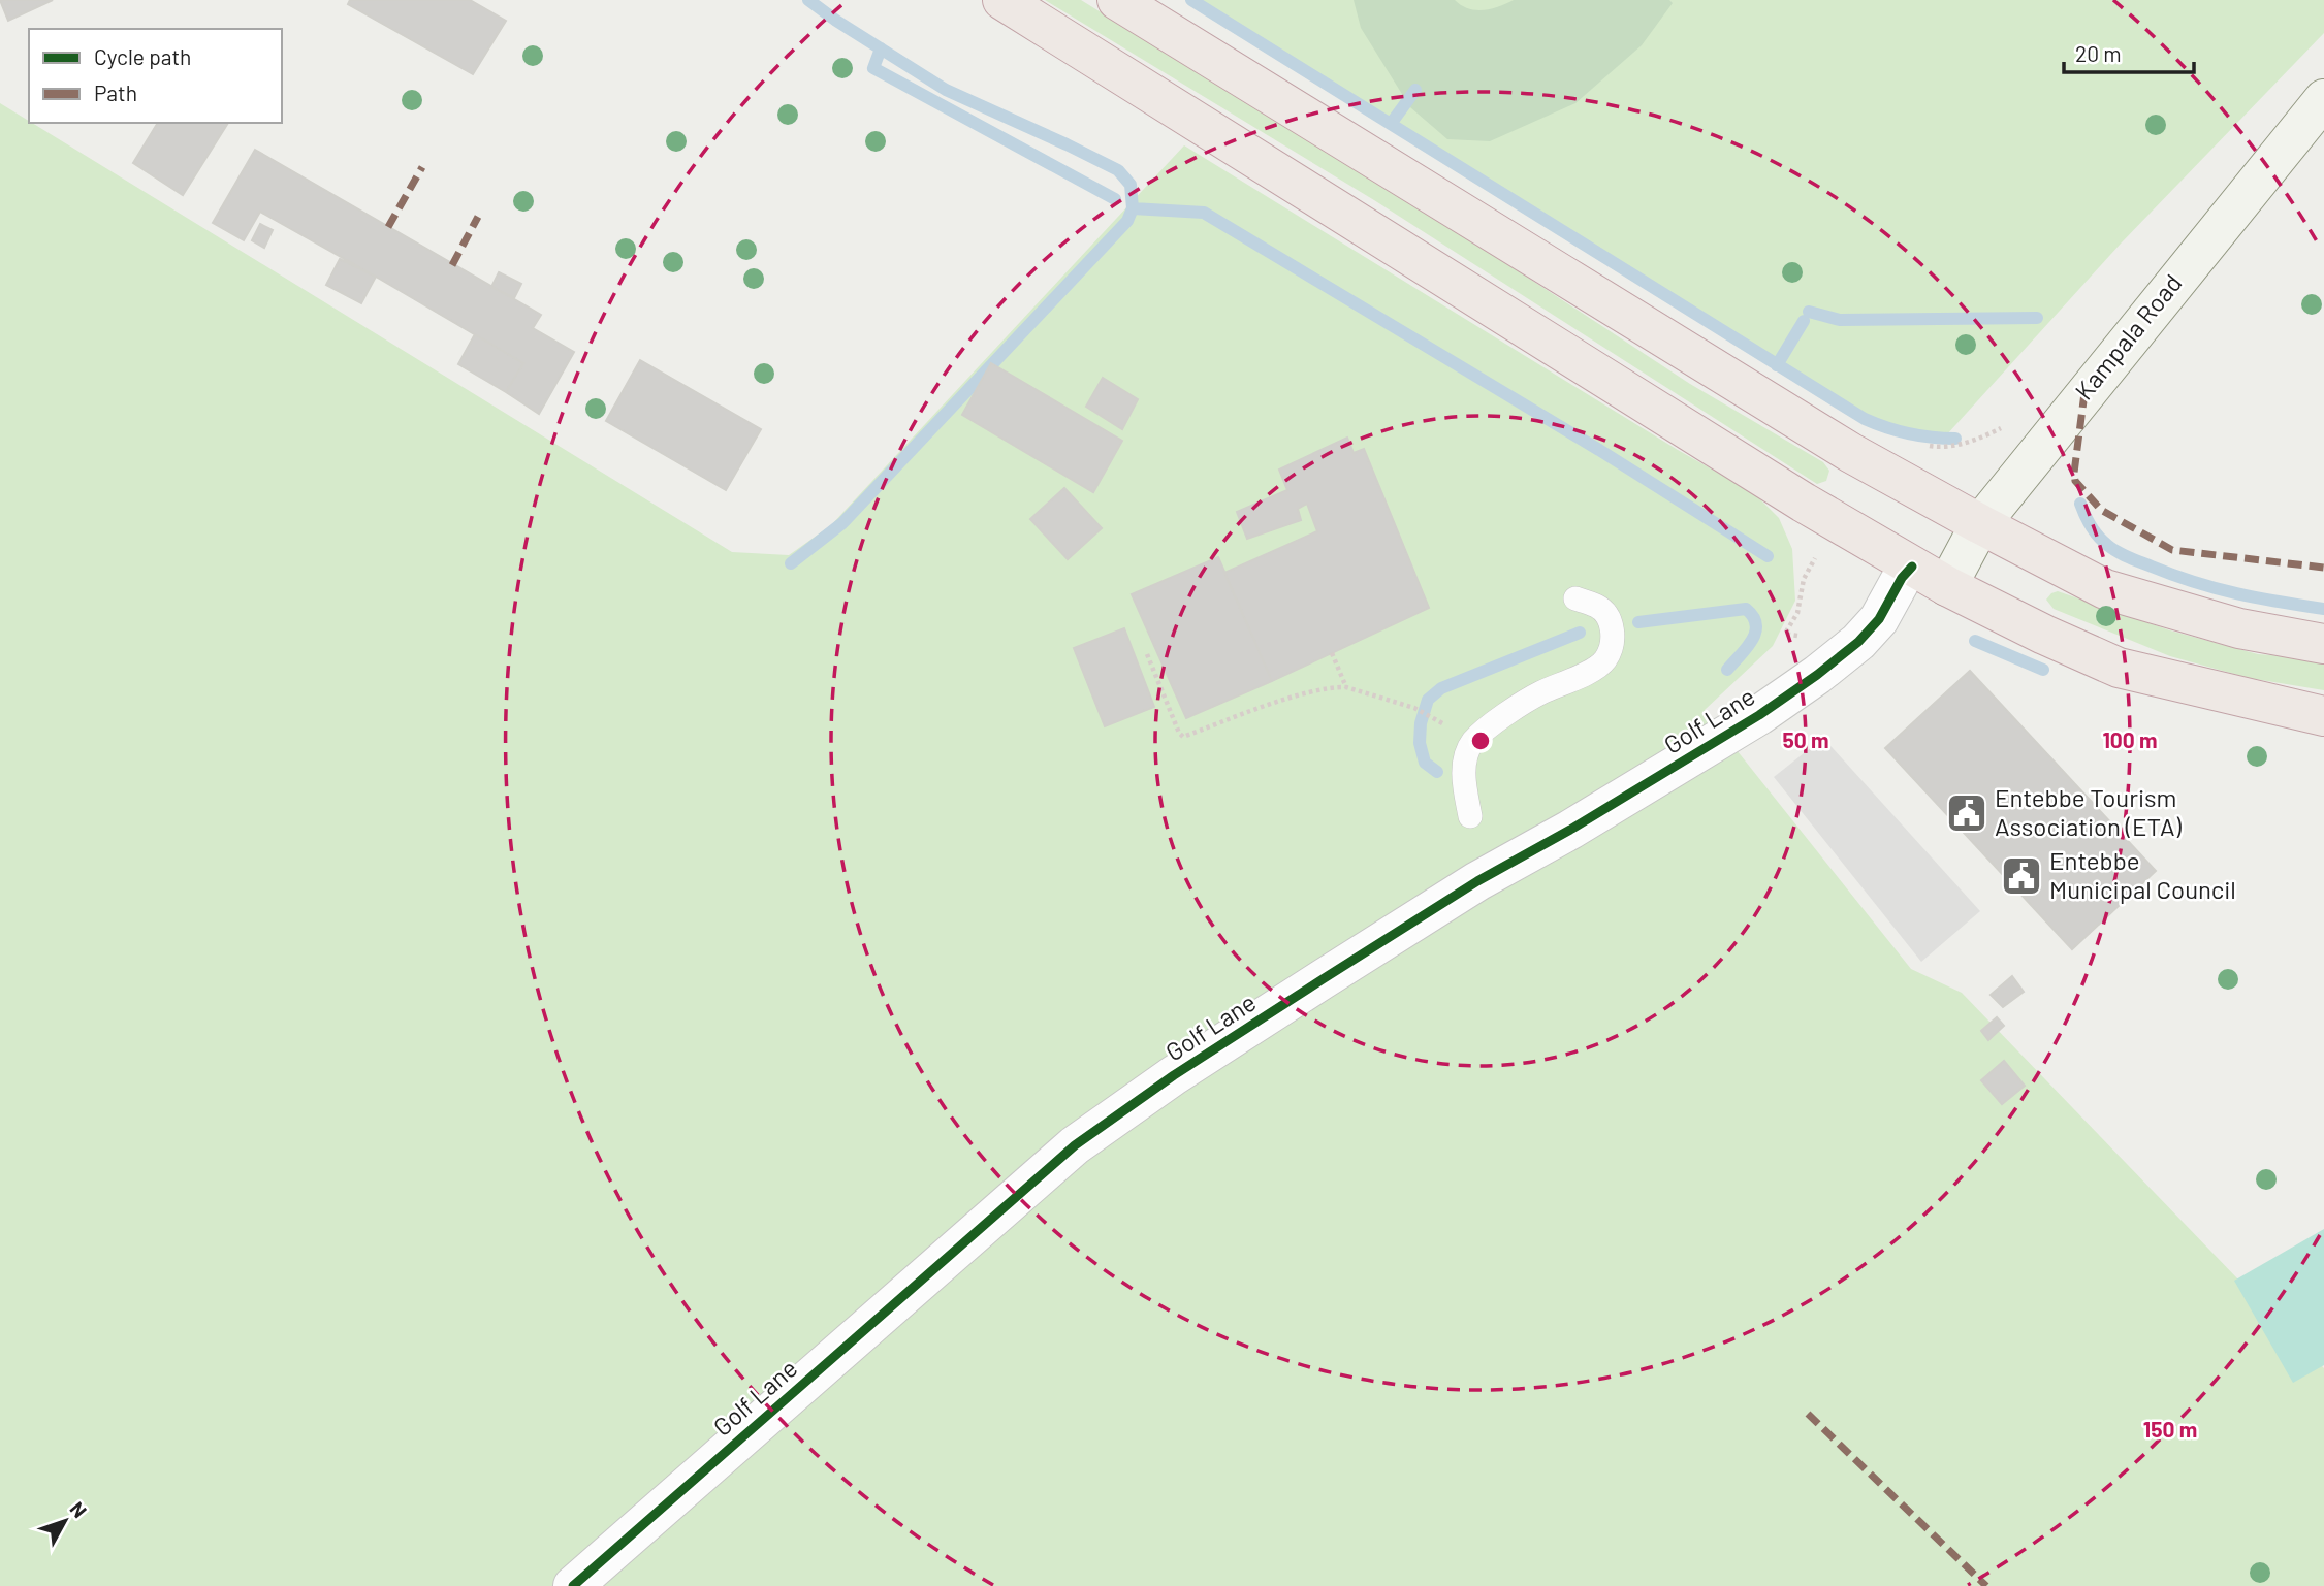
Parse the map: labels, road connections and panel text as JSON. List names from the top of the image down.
{
  "streets": {
    "main road": ["Kampala Road"],
    "street": ["Golf Lane"]
  },
  "places": {
    "public building": ["Entebbe Tourism Association (ETA)", "Entebbe Municipal Council"]
  },
  "legend": ["Cycle path", "Path"],
  "scale_bar": "20 m",
  "north": "top right",
  "rings": ["50 m", "100 m", "150 m"]
}
